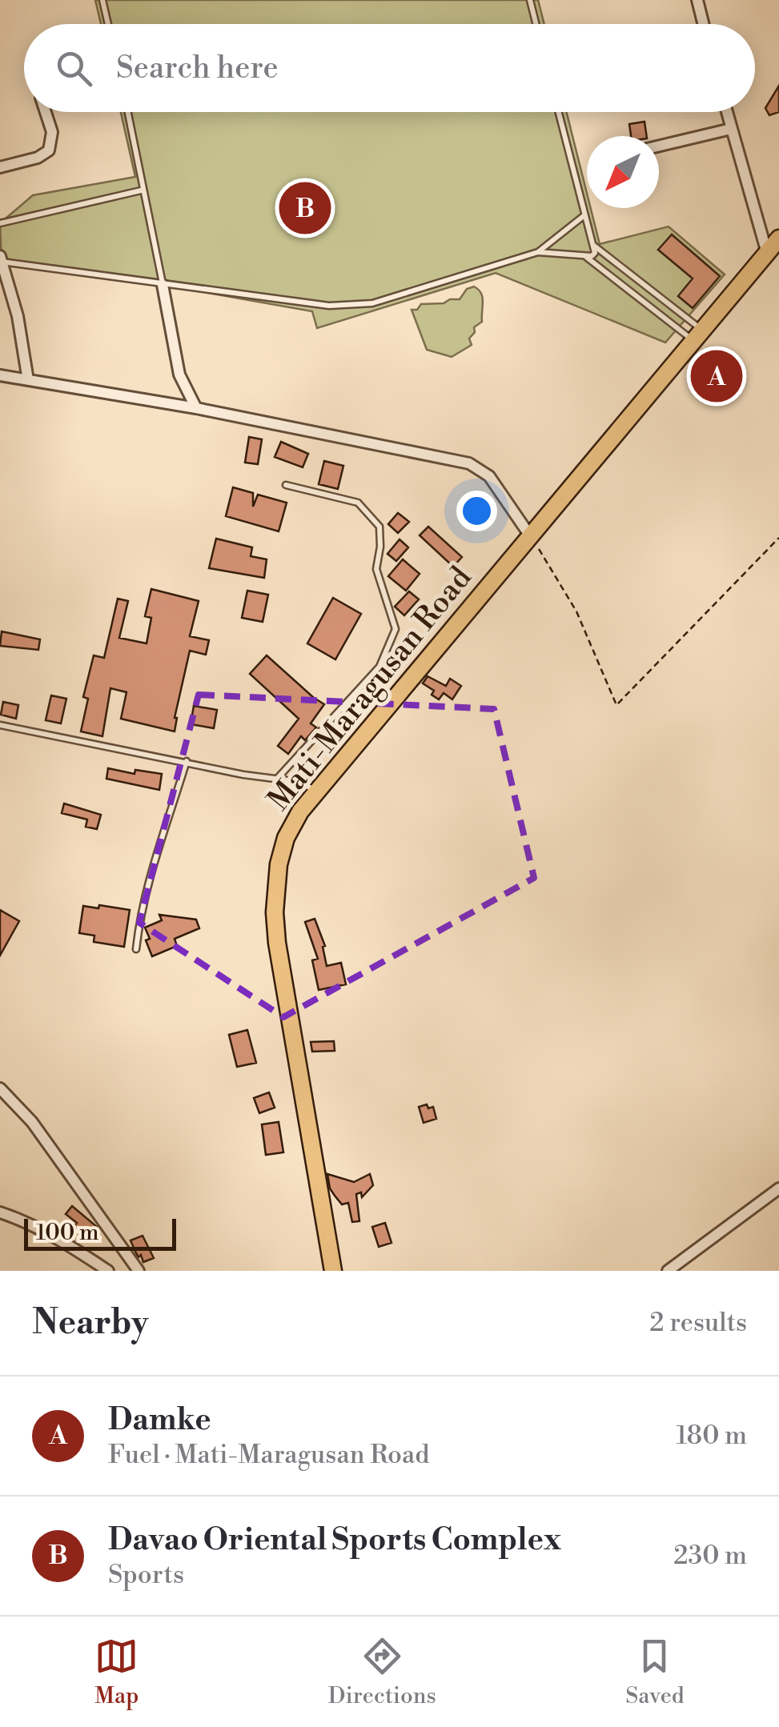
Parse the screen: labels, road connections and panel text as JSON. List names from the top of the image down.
{
  "streets": {
    "main road": ["Mati-Maragusan Road"]
  },
  "scale_bar": "100 m",
  "north": "bottom left",
  "page": {
    "search": "Search here",
    "pins": ["B", "A"],
    "scale": "100 m",
    "heading": ["Nearby", "2 results"],
    "list": [
      {
        "mark": "A",
        "name": "Damke",
        "note": "Fuel · Mati-Maragusan Road",
        "value": "180 m"
      },
      {
        "mark": "B",
        "name": "Davao Oriental Sports Complex",
        "note": "Sports",
        "value": "230 m"
      }
    ],
    "nav": ["Map", "Directions", "Saved"]
  }
}
